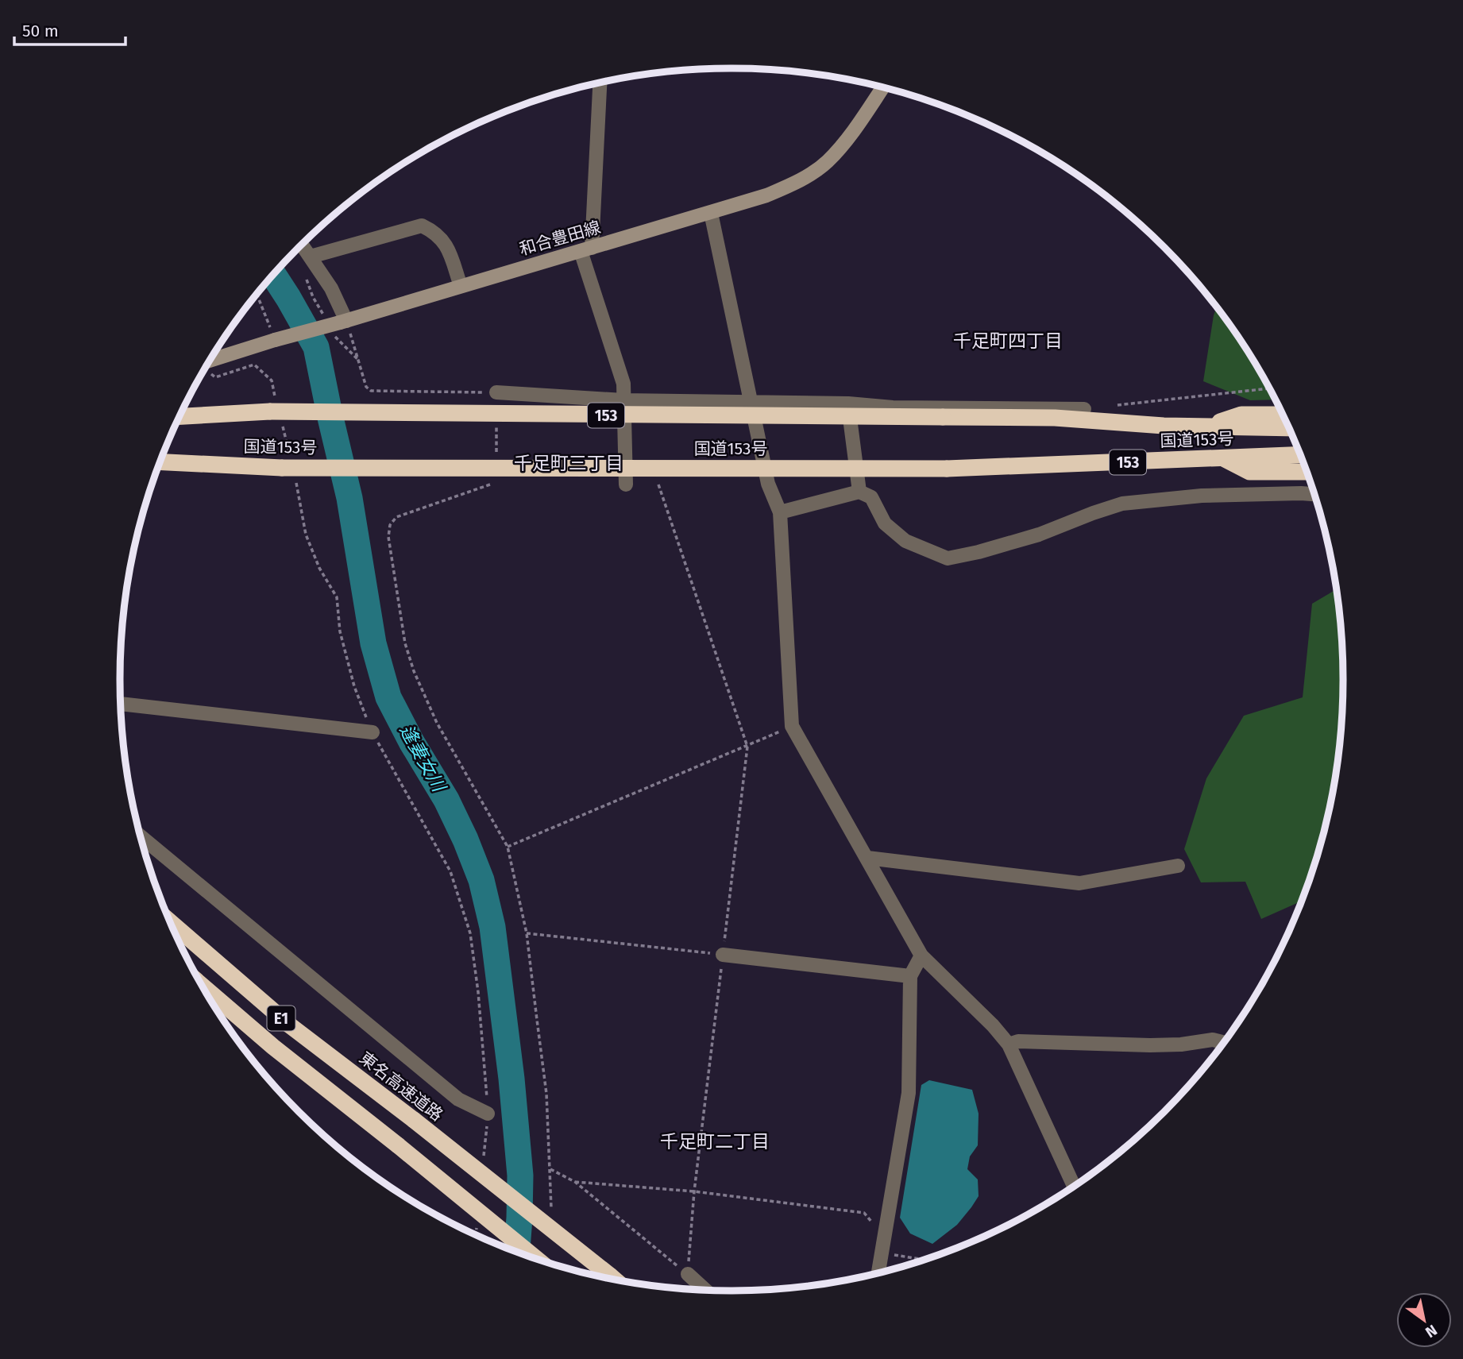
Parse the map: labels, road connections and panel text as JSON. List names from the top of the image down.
{
  "streets": {
    "highway": [
      "153",
      "国道153号",
      "E1",
      "東名高速道路"
    ],
    "main road": ["和合豊田線"]
  },
  "districts": ["千足町四丁目", "千足町三丁目", "千足町二丁目"],
  "water": ["逢妻女川"],
  "scale_bar": "50 m",
  "north": "bottom right"
}
